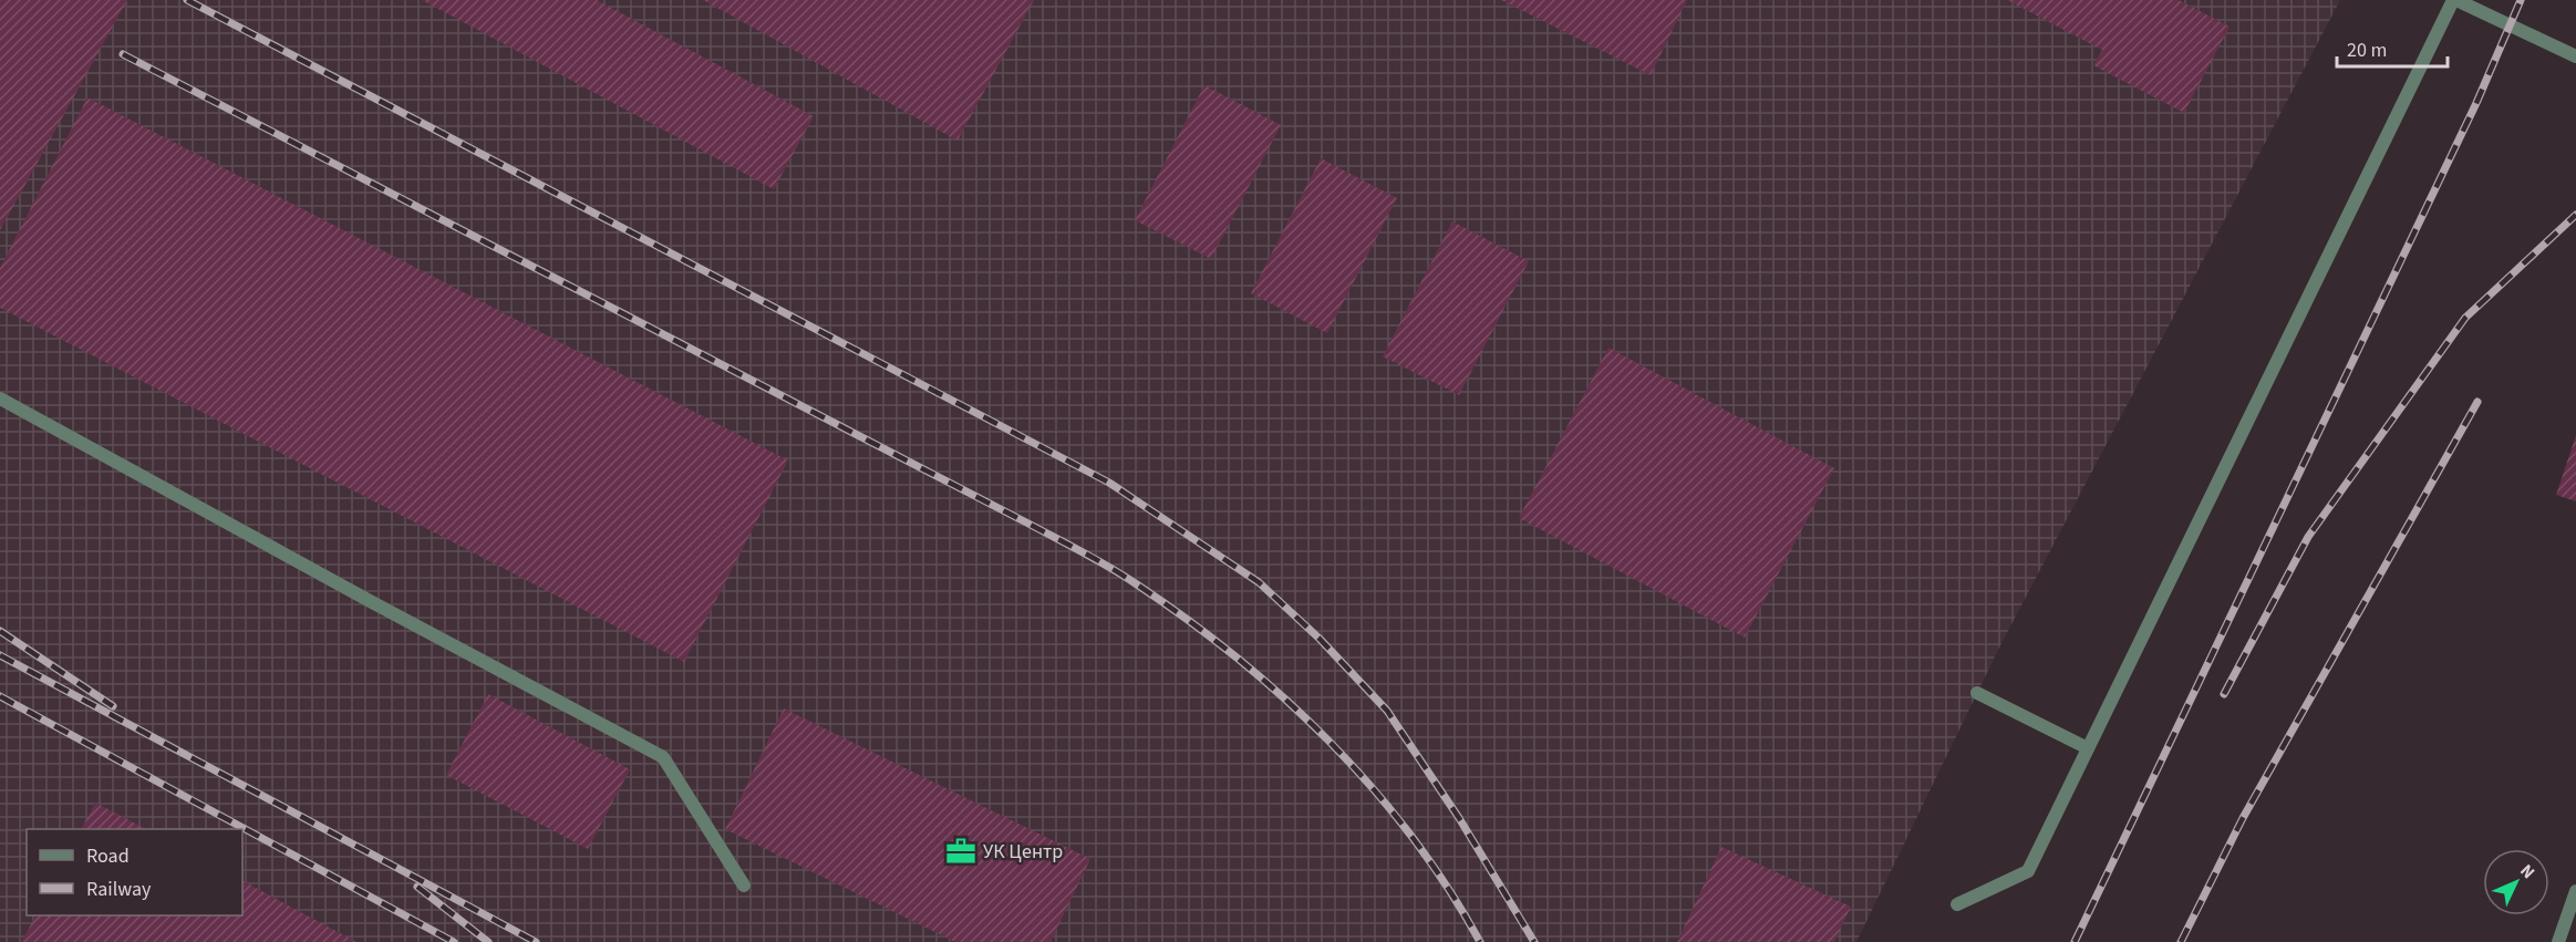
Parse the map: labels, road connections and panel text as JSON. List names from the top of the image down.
{
  "places": {
    "office": ["УК Центр"]
  },
  "legend": ["Road", "Railway"],
  "scale_bar": "20 m",
  "north": "top right"
}
